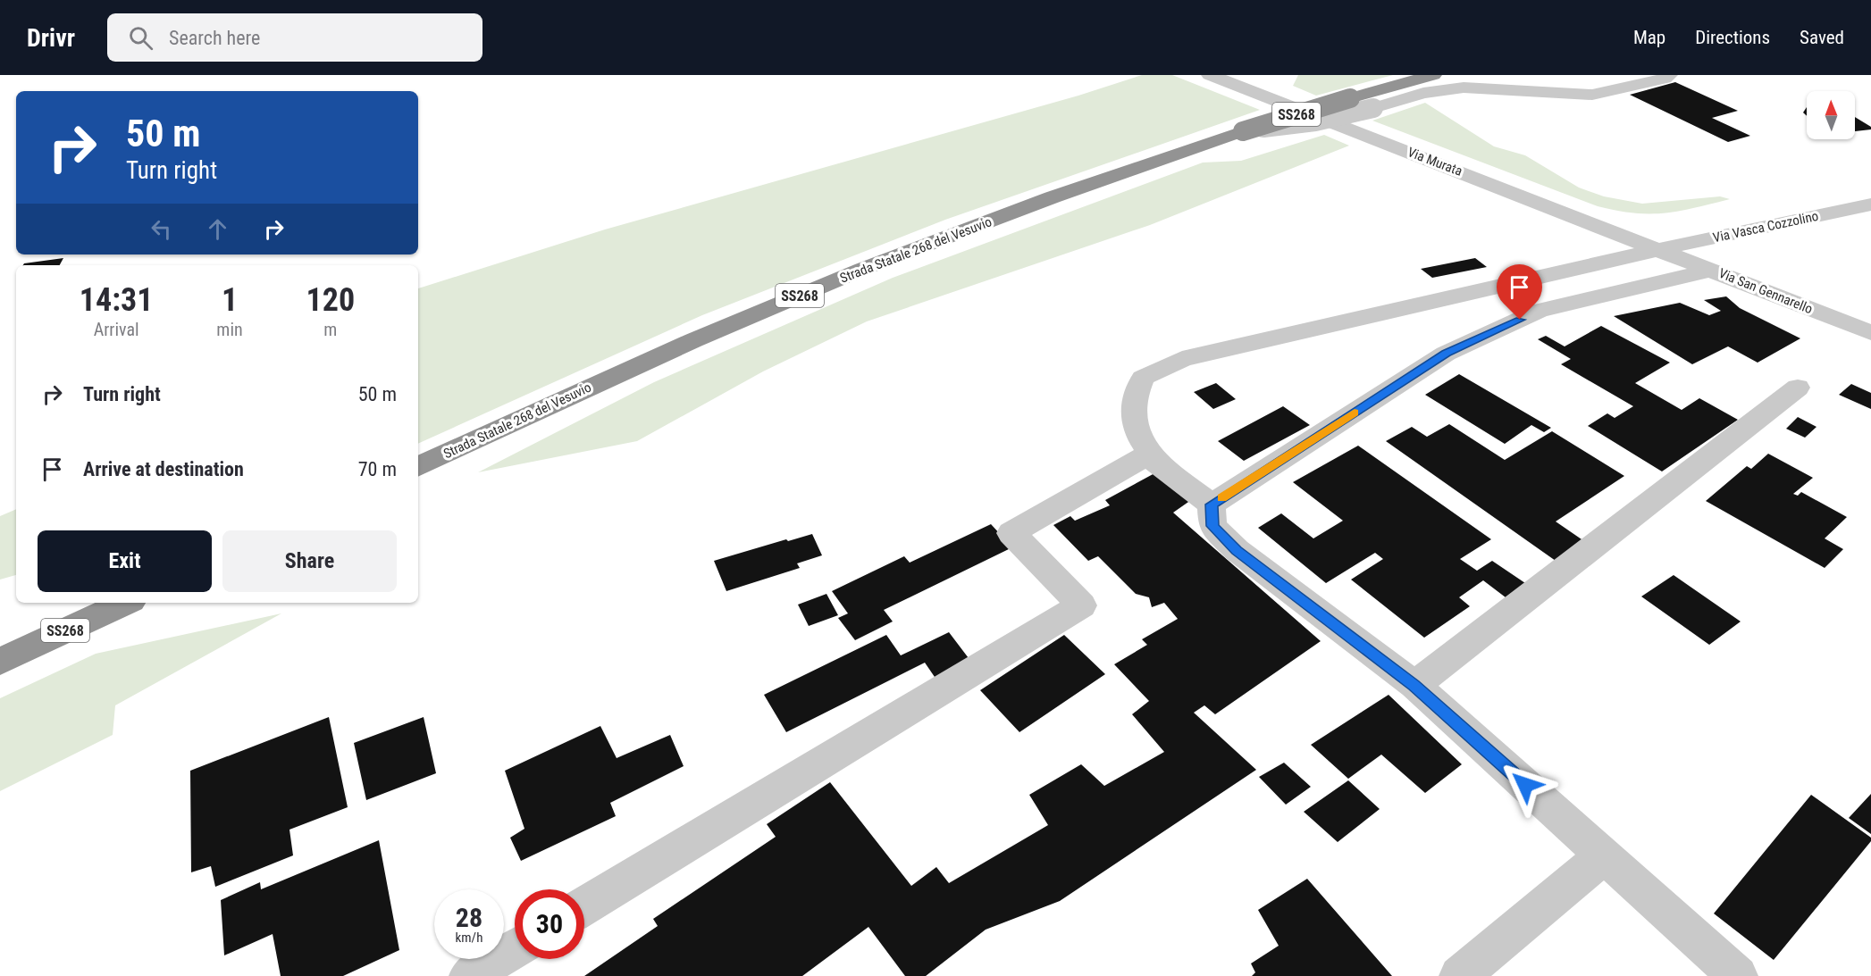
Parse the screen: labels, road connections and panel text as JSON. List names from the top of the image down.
{
  "streets": {
    "highway": ["SS268", "Strada Statale 268 del Vesuvio"],
    "street": ["Via Murata", "Via Vasca Cozzolino", "Via San Gennarello"]
  },
  "crossings": [
    ["Via Murata", "Via Vasca Cozzolino"],
    ["Via Murata", "Via San Gennarello"],
    ["Via Vasca Cozzolino", "Via San Gennarello"]
  ],
  "north": "top",
  "page": {
    "header": "Drivr",
    "search": "Search here",
    "nav": ["Map", "Directions", "Saved"],
    "turn": ["50 m", "Turn right"],
    "eta": [
      "14:31",
      "Arrival",
      "1",
      "min",
      "120",
      "m"
    ],
    "list": [
      {
        "name": "Turn right",
        "value": "50 m"
      },
      {
        "name": "Arrive at destination",
        "value": "70 m"
      }
    ],
    "buttons": ["Exit", "Share"],
    "speed": "28 km/h",
    "limit": "30"
  }
}
